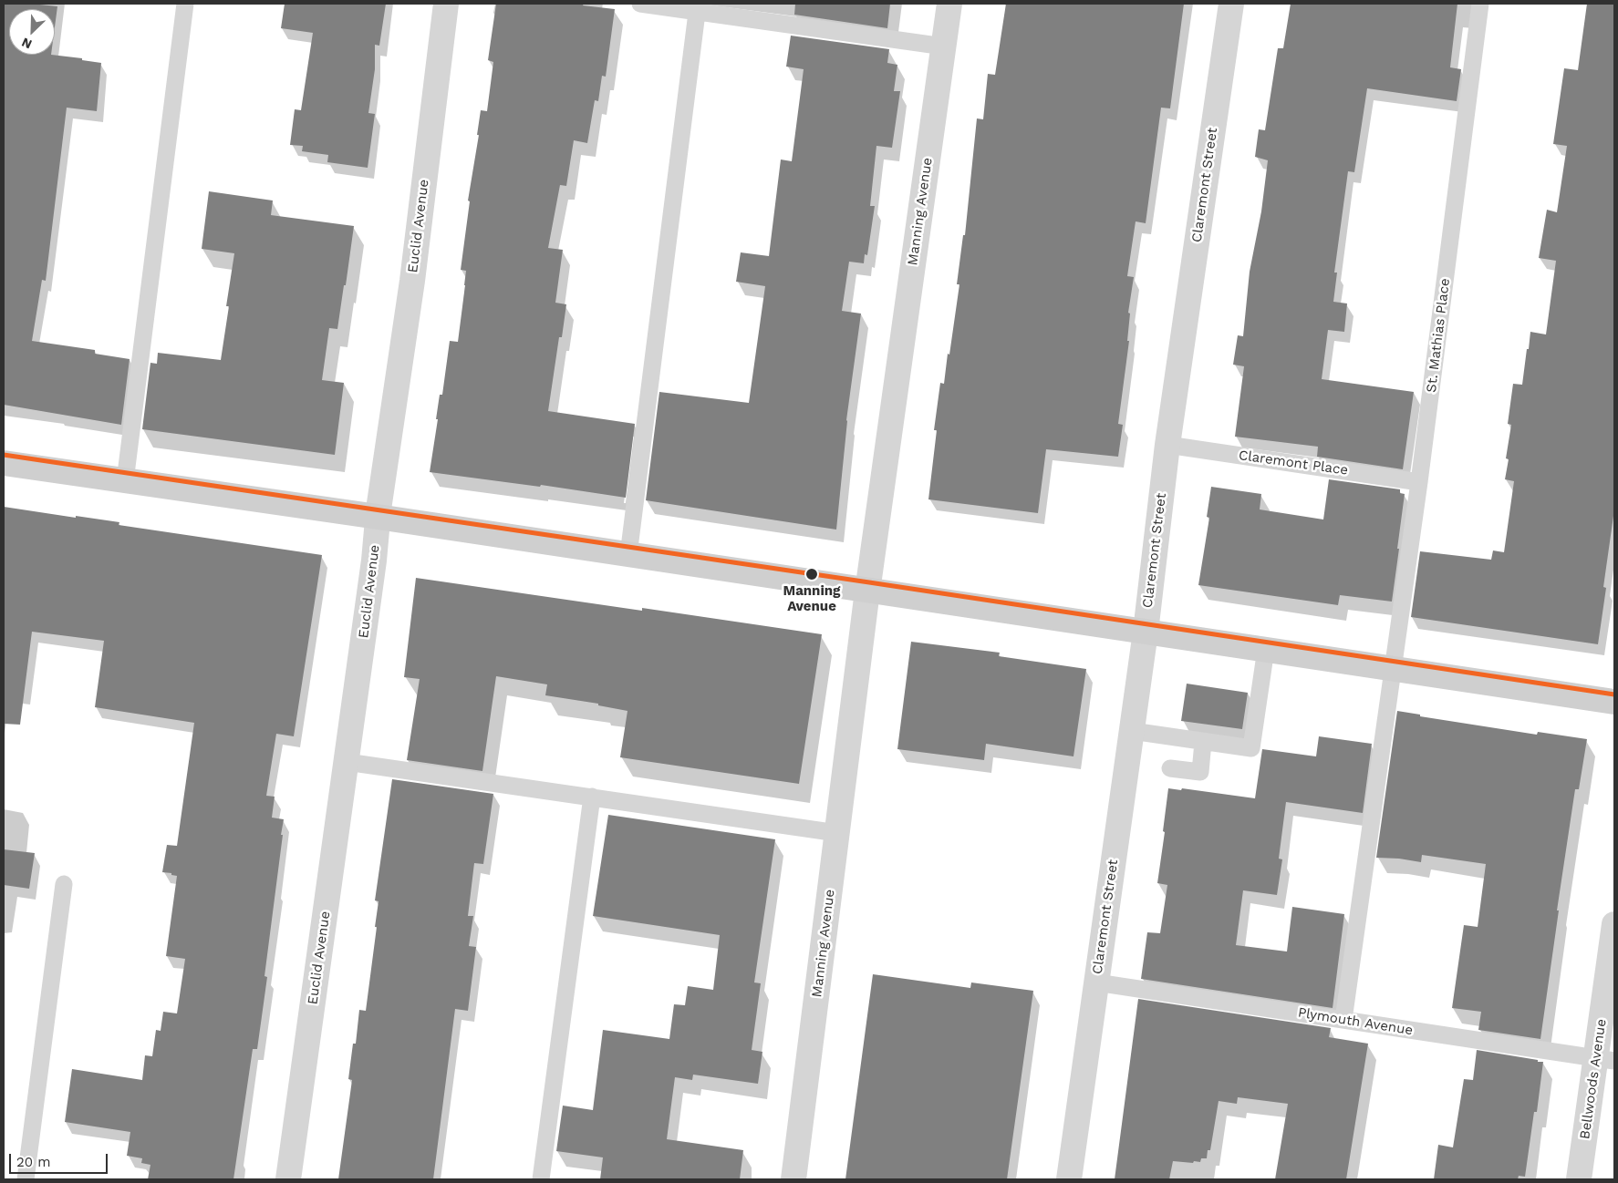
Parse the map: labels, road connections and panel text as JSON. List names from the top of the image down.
{
  "streets": {
    "street": [
      "Claremont Street",
      "Manning Avenue",
      "Euclid Avenue",
      "Bellwoods Avenue"
    ],
    "lane": ["St. Mathias Place", "Claremont Place", "Plymouth Avenue"]
  },
  "crossings": [
    ["Claremont Street", "Claremont Place"],
    ["Claremont Street", "Plymouth Avenue"],
    ["St. Mathias Place", "Claremont Place"],
    ["St. Mathias Place", "Plymouth Avenue"],
    ["Plymouth Avenue", "Bellwoods Avenue"]
  ],
  "places": ["Manning Avenue"],
  "scale_bar": "20 m",
  "north": "bottom left"
}
